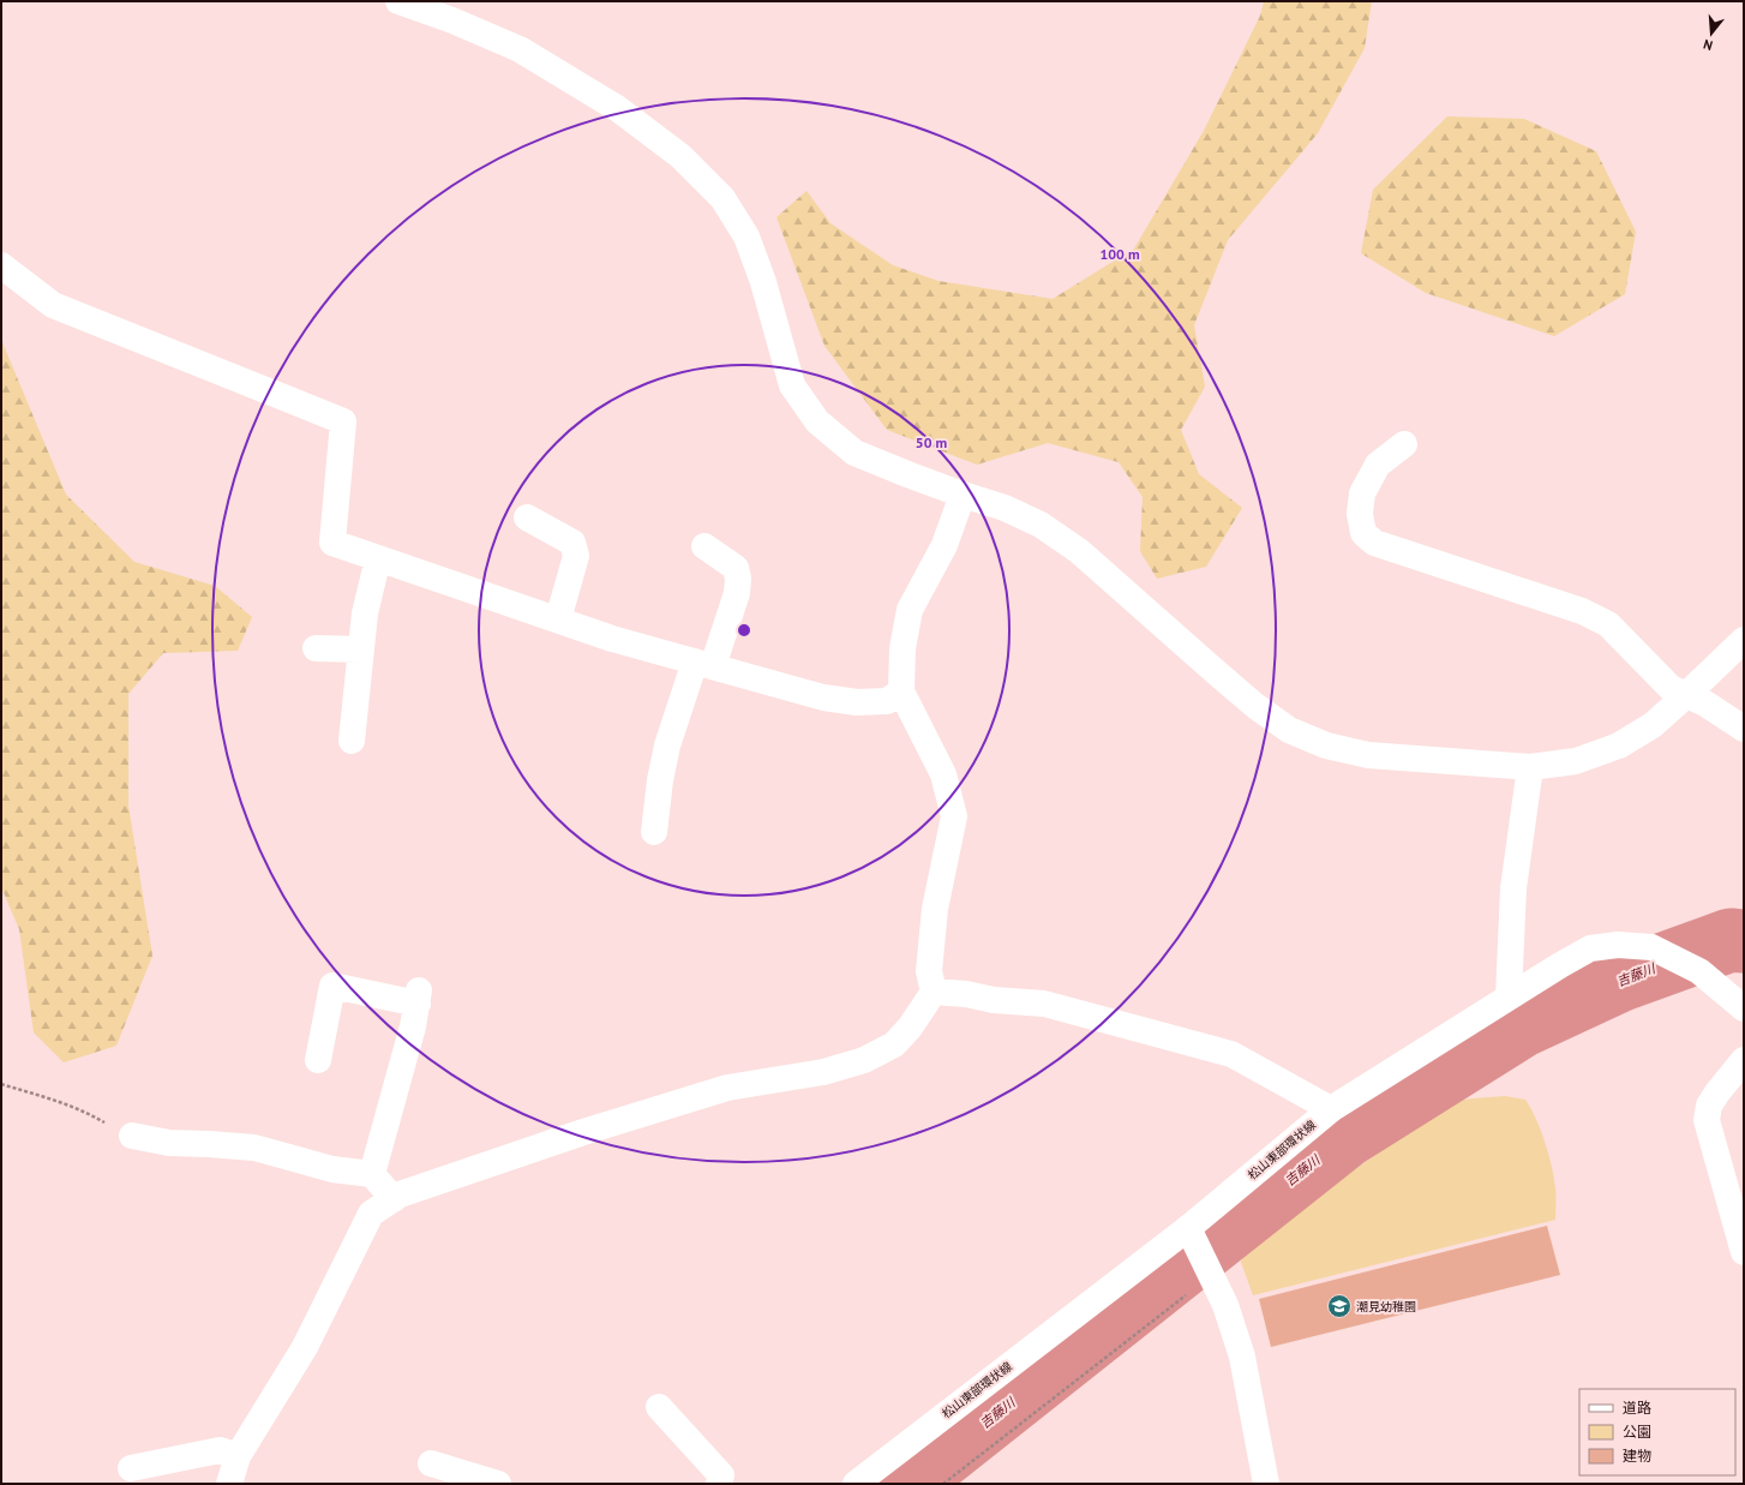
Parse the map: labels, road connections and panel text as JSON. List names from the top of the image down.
{
  "streets": {
    "street": ["松山東部環状線"]
  },
  "water": ["吉藤川"],
  "places": {
    "school or university": ["潮見幼稚園"]
  },
  "legend": ["道路", "公園", "建物"],
  "north": "bottom",
  "rings": ["100 m", "50 m"]
}
